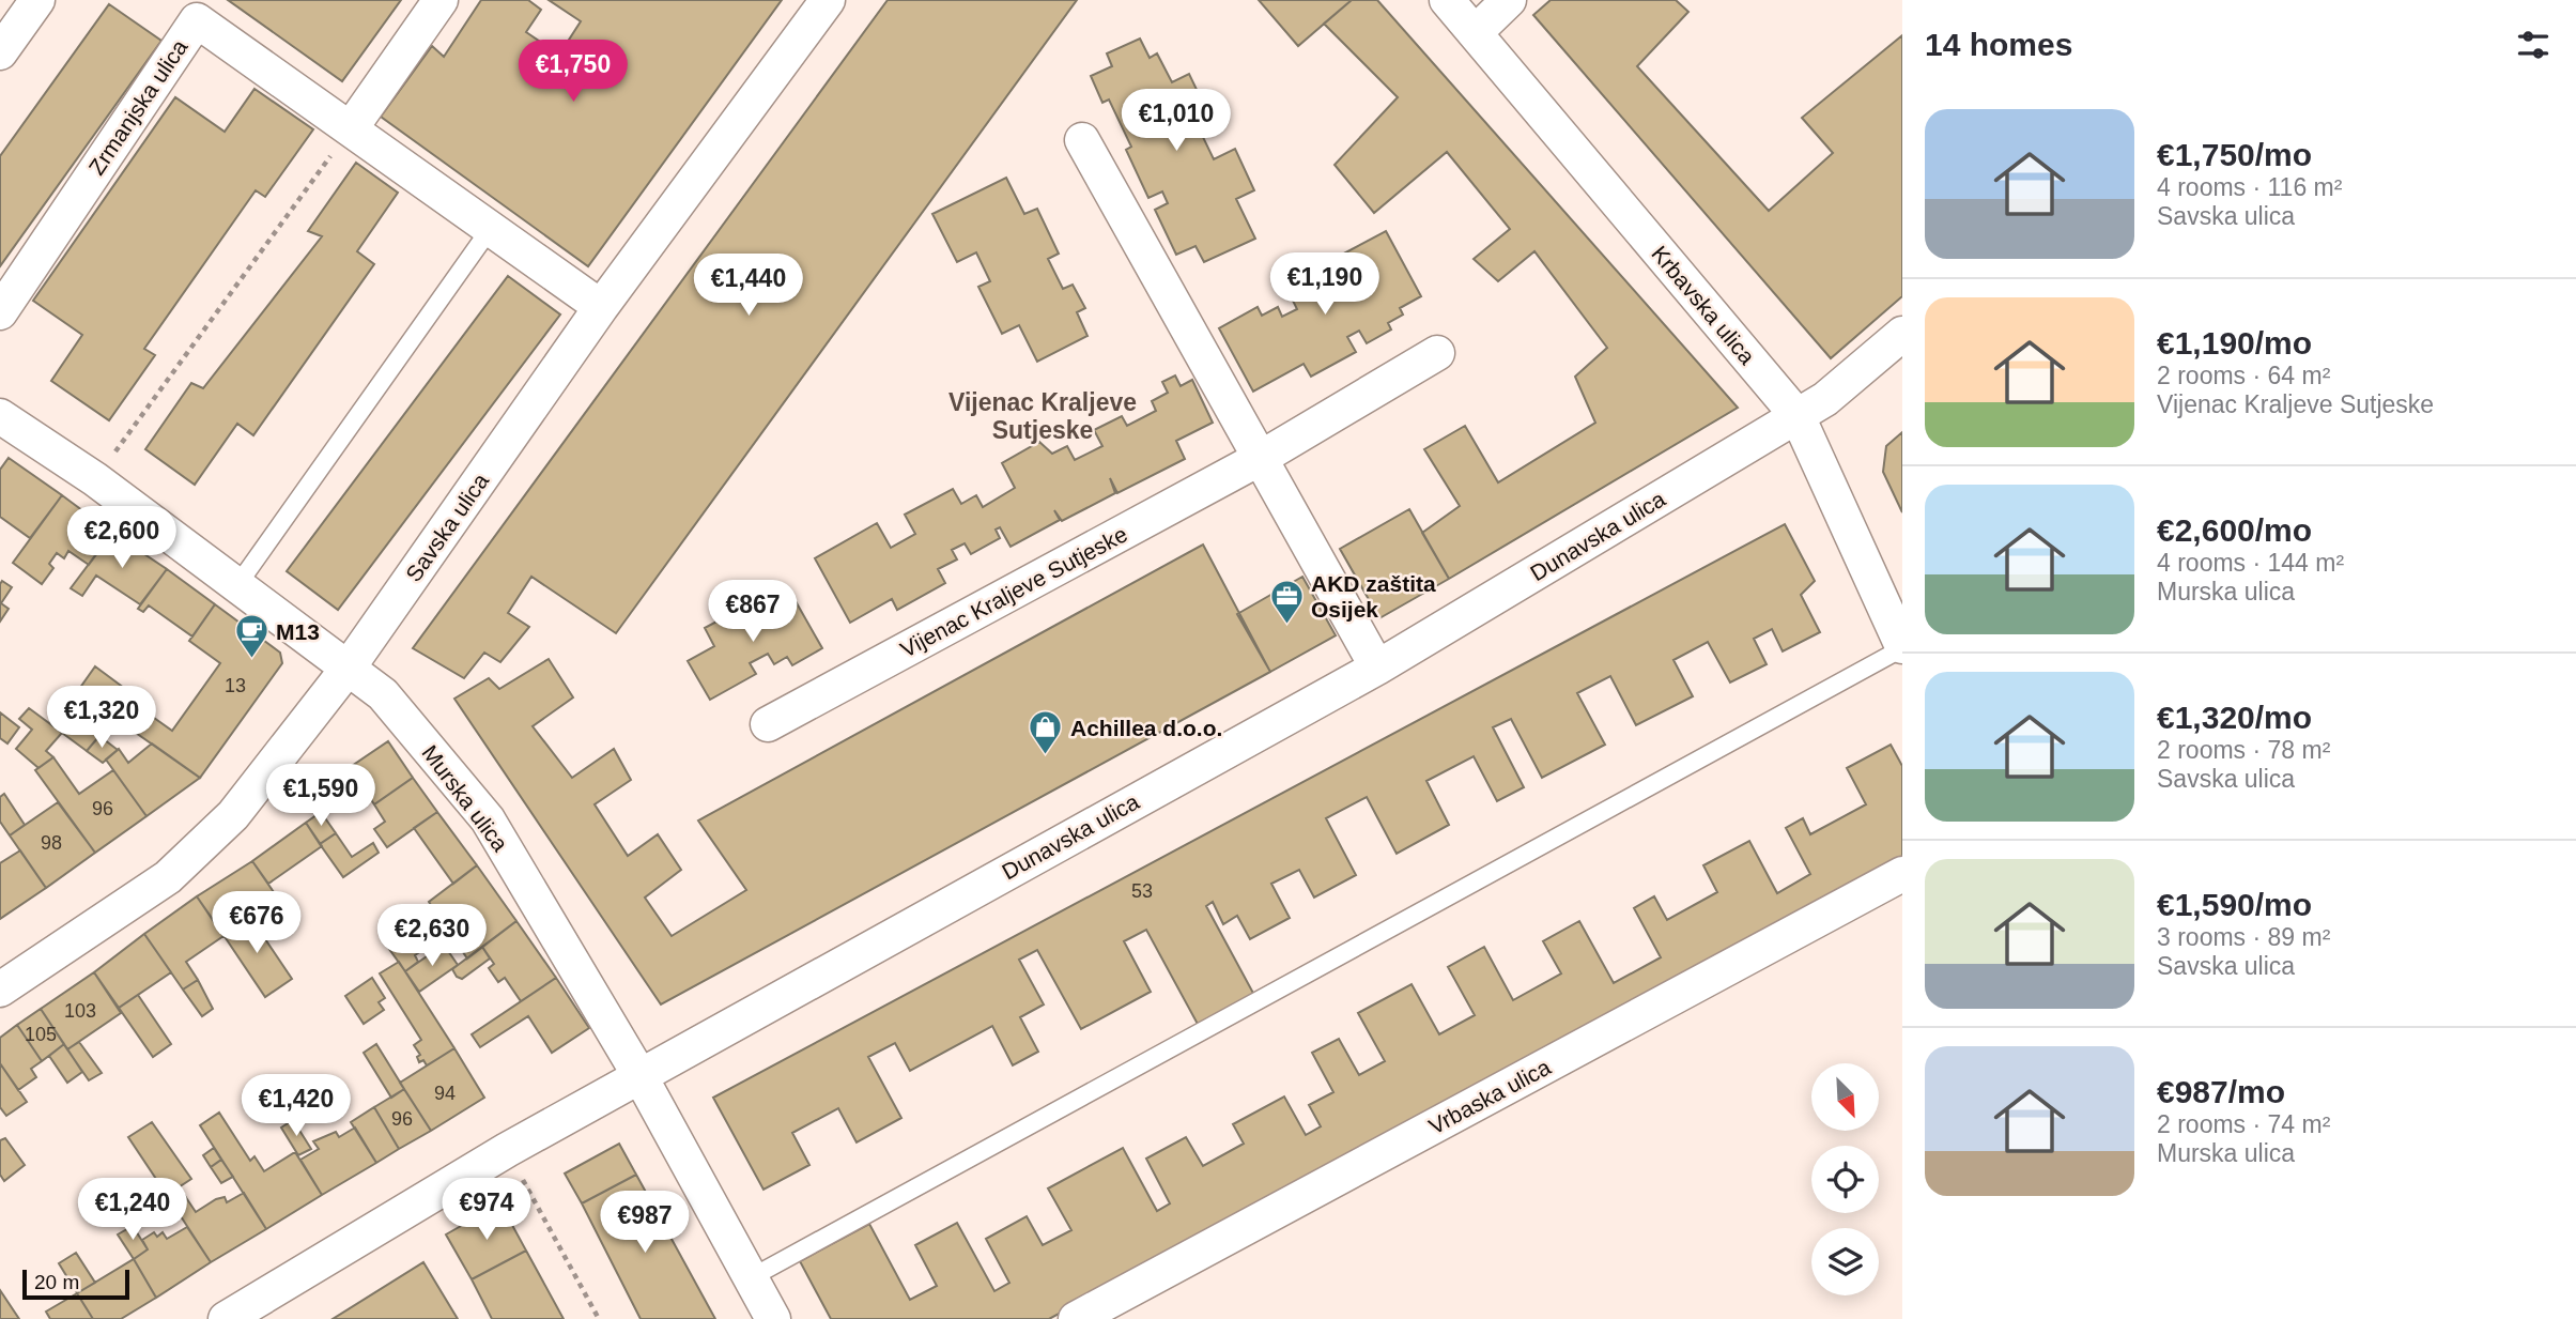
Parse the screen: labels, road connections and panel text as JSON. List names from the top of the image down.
{
  "streets": {
    "street": [
      "Zrmanjska ulica",
      "Krbavska ulica",
      "Savska ulica",
      "Dunavska ulica",
      "Vijenac Kraljeve Sutjeske",
      "Murska ulica",
      "Vrbaska ulica"
    ]
  },
  "crossings": [
    ["Zrmanjska ulica", "Savska ulica"],
    ["Krbavska ulica", "Dunavska ulica"],
    ["Savska ulica", "Murska ulica"],
    ["Dunavska ulica", "Murska ulica"]
  ],
  "districts": ["Vijenac Kraljeve Sutjeske"],
  "places": {
    "office": ["AKD zaštita Osijek"],
    "cafe": ["M13"],
    "shop": ["Achillea d.o.o."]
  },
  "house_numbers": [
    "13",
    "96",
    "98",
    "53",
    "103",
    "105",
    "94",
    "96"
  ],
  "scale_bar": "20 m",
  "north": "bottom right",
  "page": {
    "heading": "14 homes",
    "price": [
      "€1,750",
      "€1,010",
      "€1,190",
      "€1,440",
      "€2,600",
      "€867",
      "€1,320",
      "€1,590",
      "€676",
      "€2,630",
      "€1,420",
      "€1,240",
      "€974",
      "€987"
    ],
    "list": [
      {
        "name": "€1,750/mo",
        "note": "4 rooms · 116 m² · Savska ulica"
      },
      {
        "name": "€1,190/mo",
        "note": "2 rooms · 64 m² · Vijenac Kraljeve Sutjeske"
      },
      {
        "name": "€2,600/mo",
        "note": "4 rooms · 144 m² · Murska ulica"
      },
      {
        "name": "€1,320/mo",
        "note": "2 rooms · 78 m² · Savska ulica"
      },
      {
        "name": "€1,590/mo",
        "note": "3 rooms · 89 m² · Savska ulica"
      },
      {
        "name": "€987/mo",
        "note": "2 rooms · 74 m² · Murska ulica"
      }
    ],
    "scale": "20 m"
  }
}
